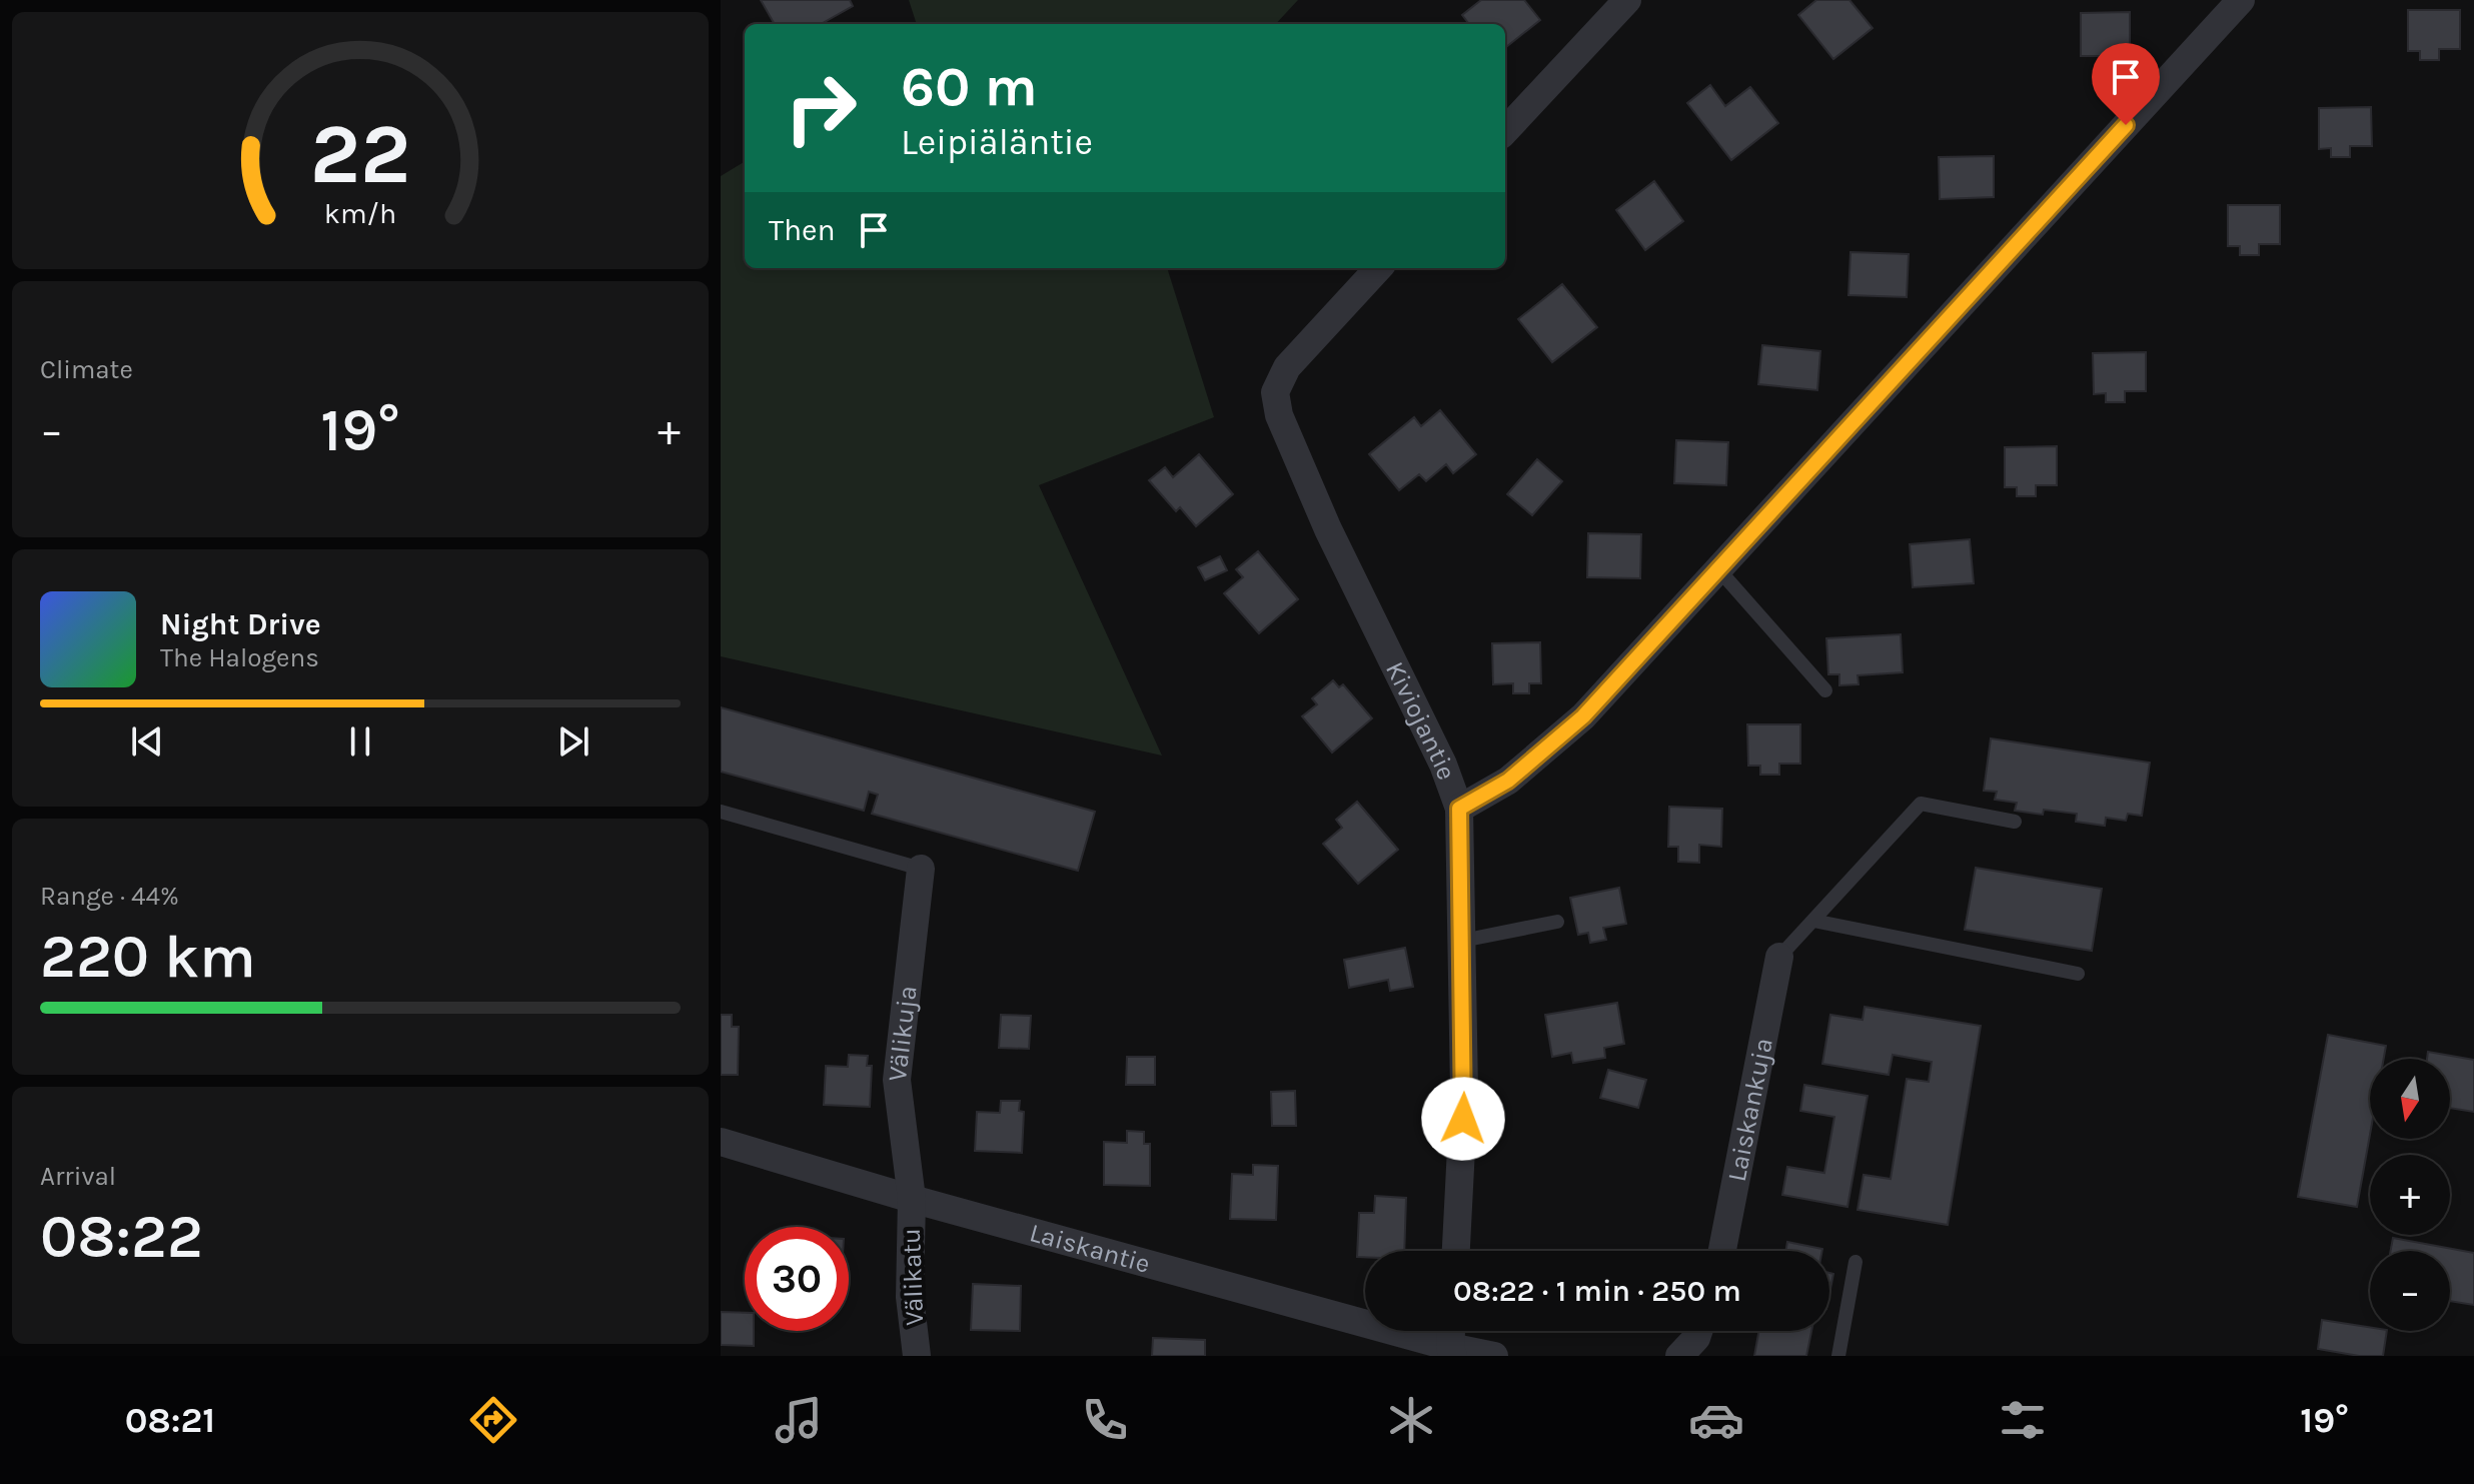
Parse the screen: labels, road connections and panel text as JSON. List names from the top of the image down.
{
  "streets": {
    "street": [
      "Kiviojantie",
      "Välikuja",
      "Laiskankuja",
      "Laiskantie",
      "Välikatu"
    ]
  },
  "crossings": [
    ["Välikuja", "Laiskantie"],
    ["Välikuja", "Välikatu"],
    ["Laiskantie", "Välikatu"]
  ],
  "north": "bottom",
  "page": {
    "turn": ["60 m", "Leipiäläntie"],
    "then": "Then",
    "tile": [
      "Climate",
      ["Range · 44%", "220 km"],
      ["Arrival", "08:22"]
    ],
    "heat": ["−", "19°", "+"],
    "song": ["Night Drive", "The Halogens"],
    "map_buttons": ["+", "−"],
    "limit": "30",
    "trip": "08:22 · 1 min · 250 m",
    "tabs": ["08:21", "19°"],
    "gauge": ["22", "km/h"]
  }
}
